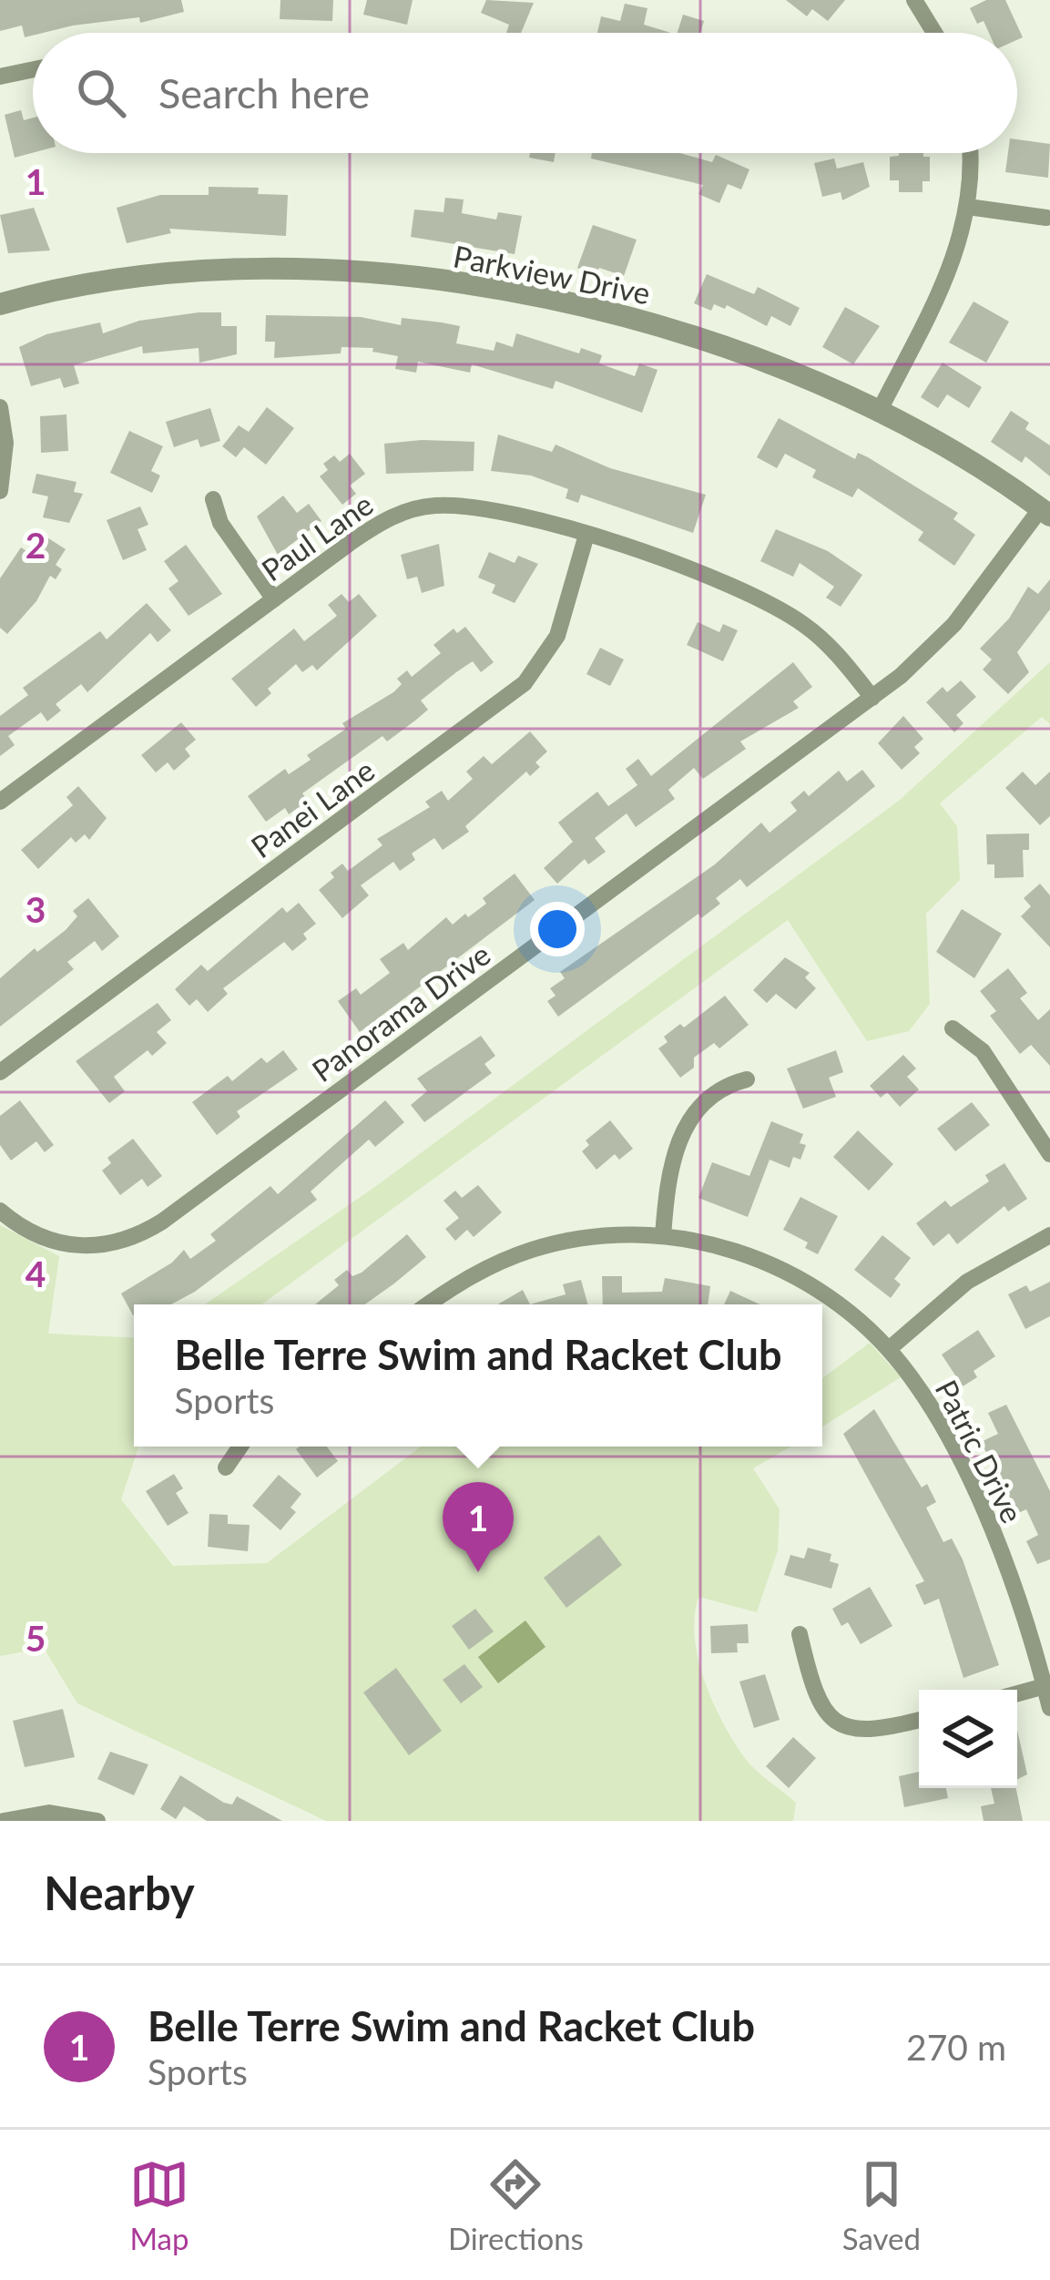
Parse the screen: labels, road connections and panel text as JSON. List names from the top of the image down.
{
  "streets": {
    "street": [
      "Parkview Drive",
      "Paul Lane",
      "Panei Lane",
      "Panorama Drive",
      "Patric Drive"
    ]
  },
  "crossings": [
    ["Parkview Drive", "Panorama Drive"],
    ["Paul Lane", "Panei Lane"],
    ["Paul Lane", "Panorama Drive"]
  ],
  "page": {
    "search": "Search here",
    "popup": ["Belle Terre Swim and Racket Club", "Sports"],
    "pins": "1",
    "heading": "Nearby",
    "list": [
      {
        "mark": "1",
        "name": "Belle Terre Swim and Racket Club",
        "note": "Sports",
        "value": "270 m"
      }
    ],
    "nav": ["Map", "Directions", "Saved"]
  },
  "grid": {
    "rows": [
      "1",
      "2",
      "3",
      "4",
      "5"
    ]
  }
}
